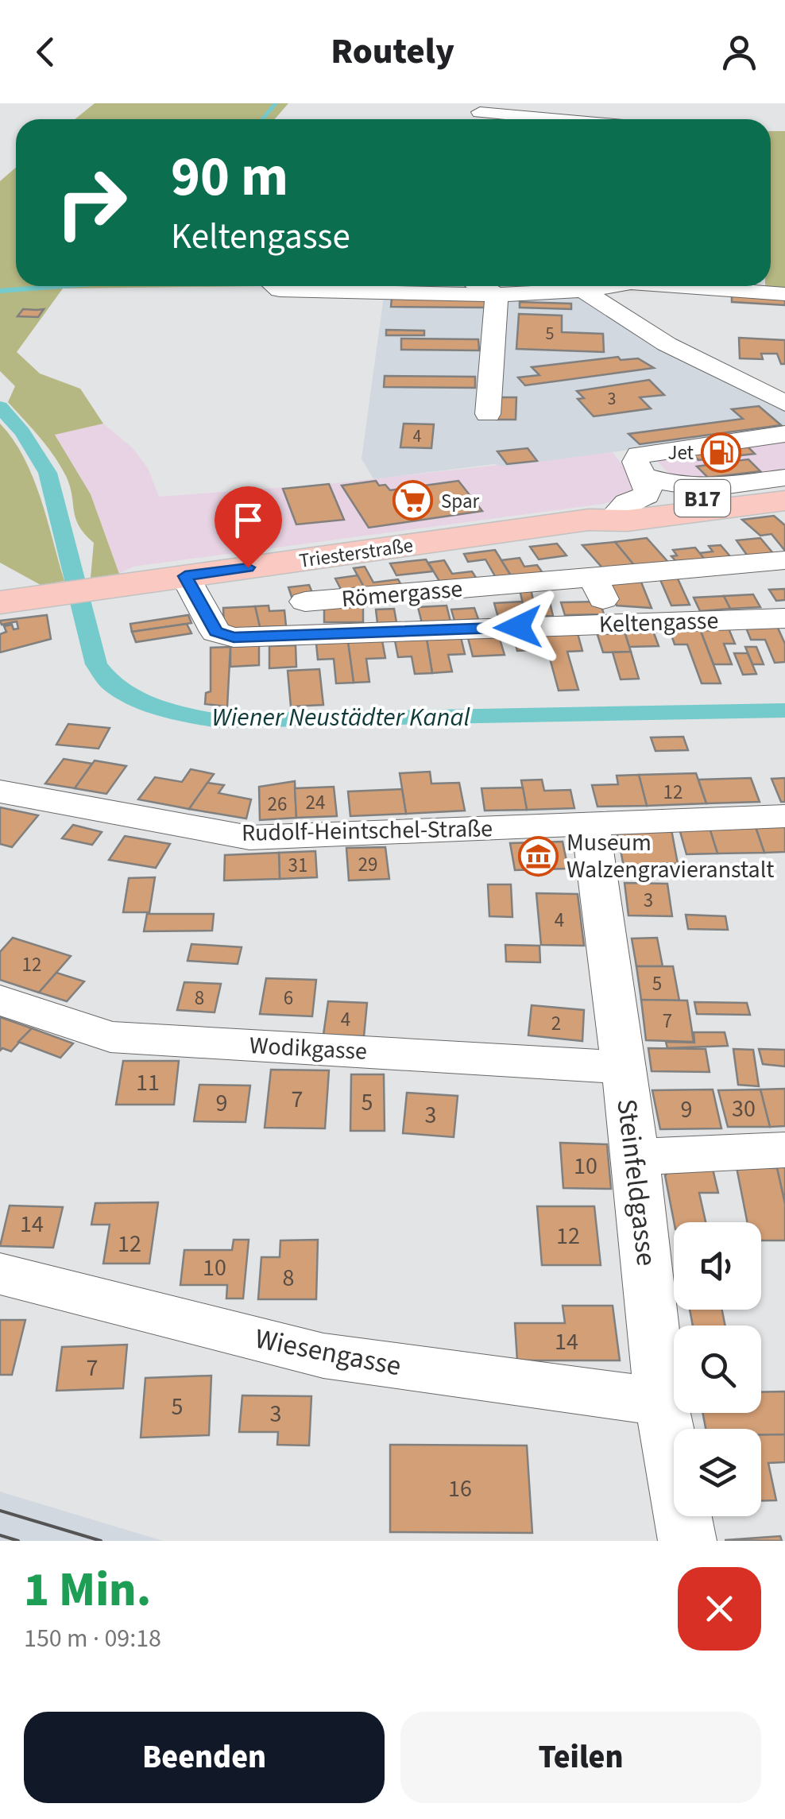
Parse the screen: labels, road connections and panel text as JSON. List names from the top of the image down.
{
  "streets": {
    "main road": ["B17", "Triesterstraße"],
    "street": [
      "Römergasse",
      "Keltengasse",
      "Rudolf-Heintschel-Straße",
      "Wodikgasse",
      "Steinfeldgasse",
      "Wiesengasse"
    ]
  },
  "crossings": [
    ["Triesterstraße", "Keltengasse"],
    ["Rudolf-Heintschel-Straße", "Steinfeldgasse"],
    ["Wodikgasse", "Steinfeldgasse"],
    ["Steinfeldgasse", "Wiesengasse"]
  ],
  "water": ["Wiener Neustädter Kanal"],
  "places": {
    "fuel station": ["Jet"],
    "supermarket": ["Spar"],
    "museum": ["Museum Walzengravieranstalt"]
  },
  "house_numbers": [
    "5",
    "3",
    "4",
    "12",
    "24",
    "26",
    "29",
    "31",
    "3",
    "4",
    "12",
    "5",
    "8",
    "6",
    "4",
    "7",
    "2",
    "11",
    "7",
    "5",
    "9",
    "30",
    "9",
    "3",
    "10",
    "14",
    "12",
    "12",
    "10",
    "8",
    "14",
    "7",
    "5",
    "3",
    "16"
  ],
  "page": {
    "header": "Routely",
    "turn": ["90 m", "Keltengasse"],
    "heading": ["1 Min.", "150 m · 09:18"],
    "buttons": ["Beenden", "Teilen"]
  }
}
